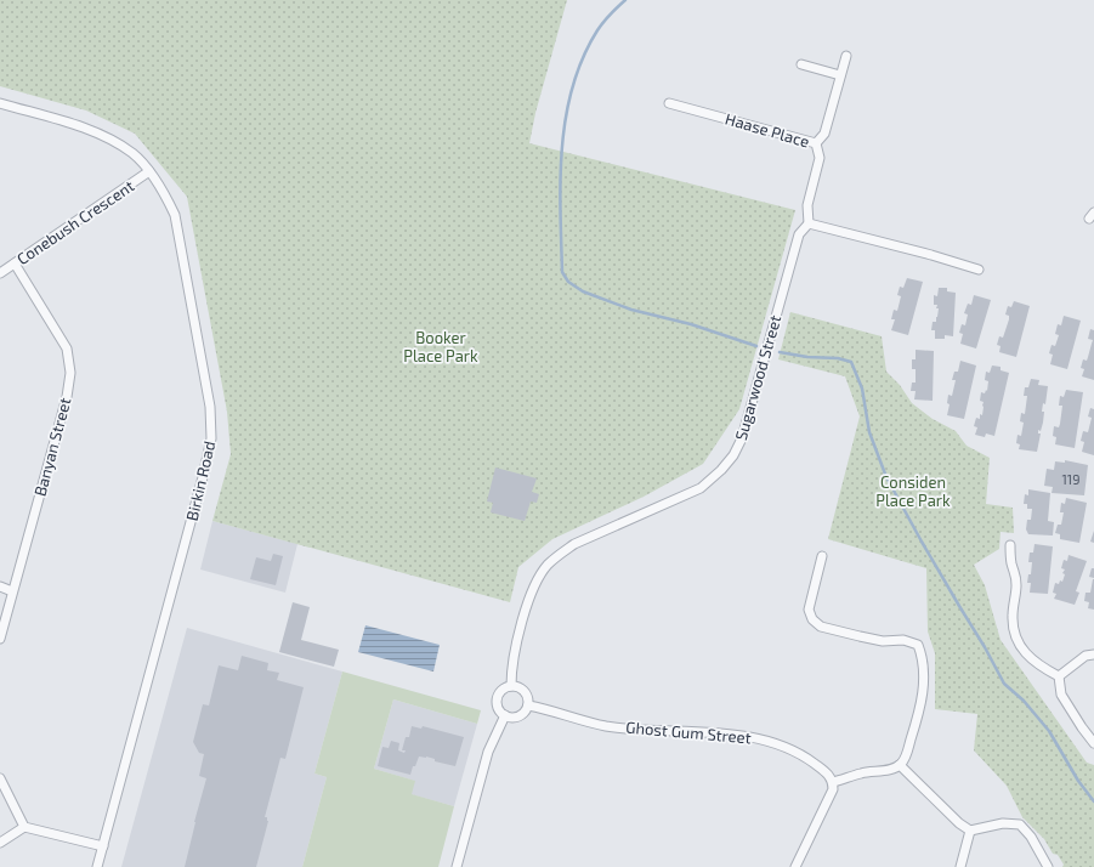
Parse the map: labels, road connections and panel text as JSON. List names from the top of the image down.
{
  "streets": {
    "street": [
      "Haase Place",
      "Conebush Crescent",
      "Sugarwood Street",
      "Banyan Street",
      "Birkin Road",
      "Ghost Gum Street"
    ]
  },
  "crossings": [
    ["Haase Place", "Sugarwood Street"],
    ["Conebush Crescent", "Banyan Street"],
    ["Conebush Crescent", "Birkin Road"],
    ["Sugarwood Street", "Ghost Gum Street"]
  ],
  "parks": ["Booker Place Park", "Considen Place Park"],
  "house_numbers": ["119"]
}
